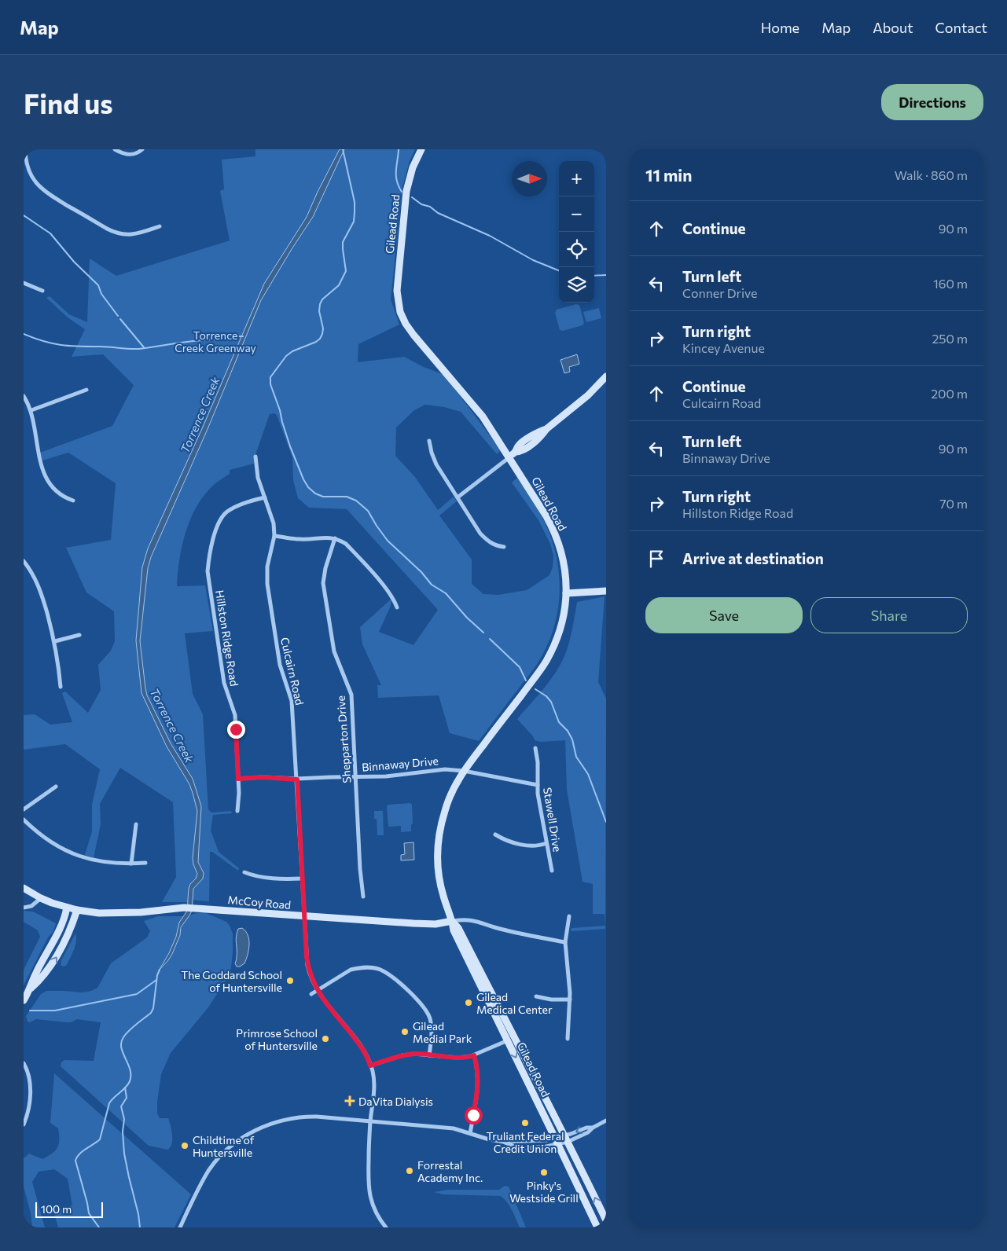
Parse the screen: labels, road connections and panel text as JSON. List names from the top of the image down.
{
  "streets": {
    "main road": ["Gilead Road", "McCoy Road"],
    "street": [
      "Hillston Ridge Road",
      "Culcairn Road",
      "Shepparton Drive",
      "Binnaway Drive",
      "Stawell Drive"
    ]
  },
  "crossings": [
    ["Gilead Road", "Binnaway Drive"],
    ["Gilead Road", "McCoy Road"],
    ["Hillston Ridge Road", "Culcairn Road"],
    ["Hillston Ridge Road", "Binnaway Drive"],
    ["Culcairn Road", "Binnaway Drive"],
    ["Culcairn Road", "McCoy Road"],
    ["Shepparton Drive", "Binnaway Drive"],
    ["Binnaway Drive", "Stawell Drive"]
  ],
  "water": ["Torrence Creek"],
  "parks": ["Torrence Creek Greenway"],
  "places": {
    "other": [
      "The Goddard School of Huntersville",
      "Gilead Medical Center",
      "Gilead Medial Park",
      "Primrose School of Huntersville",
      "Truliant Federal Credit Union",
      "Childtime of Huntersville",
      "Forrestal Academy Inc.",
      "Pinky's Westside Grill"
    ],
    "health": ["DaVita Dialysis"]
  },
  "scale_bar": "100 m",
  "north": "right",
  "page": {
    "header": "Map",
    "nav": [
      "Home",
      "Map",
      "About",
      "Contact"
    ],
    "buttons": [
      "Directions",
      ["Save", "Share"]
    ],
    "title": "Find us",
    "heading": ["11 min", "Walk · 860 m"],
    "map_buttons": ["+", "−"],
    "list": [
      ["Continue", "90 m"],
      ["Turn left", "Conner Drive", "160 m"],
      ["Turn right", "Kincey Avenue", "250 m"],
      ["Continue", "Culcairn Road", "200 m"],
      ["Turn left", "Binnaway Drive", "90 m"],
      ["Turn right", "Hillston Ridge Road", "70 m"],
      "Arrive at destination"
    ],
    "scale": "100 m"
  }
}
